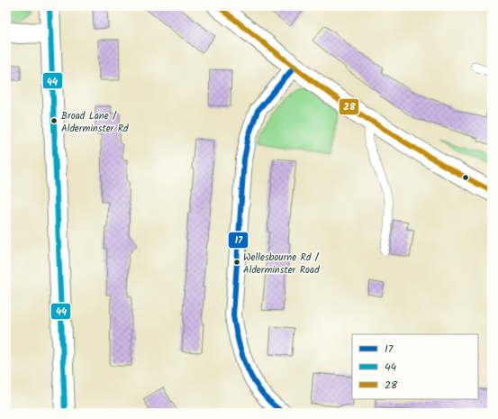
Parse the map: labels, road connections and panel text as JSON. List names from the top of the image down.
{
  "places": ["Broad Lane / Alderminster Rd", "Wellesbourne Rd / Alderminster Road"],
  "lines": ["transit line 44", "transit line 28", "transit line 17"],
  "legend": ["17", "44", "28"]
}
